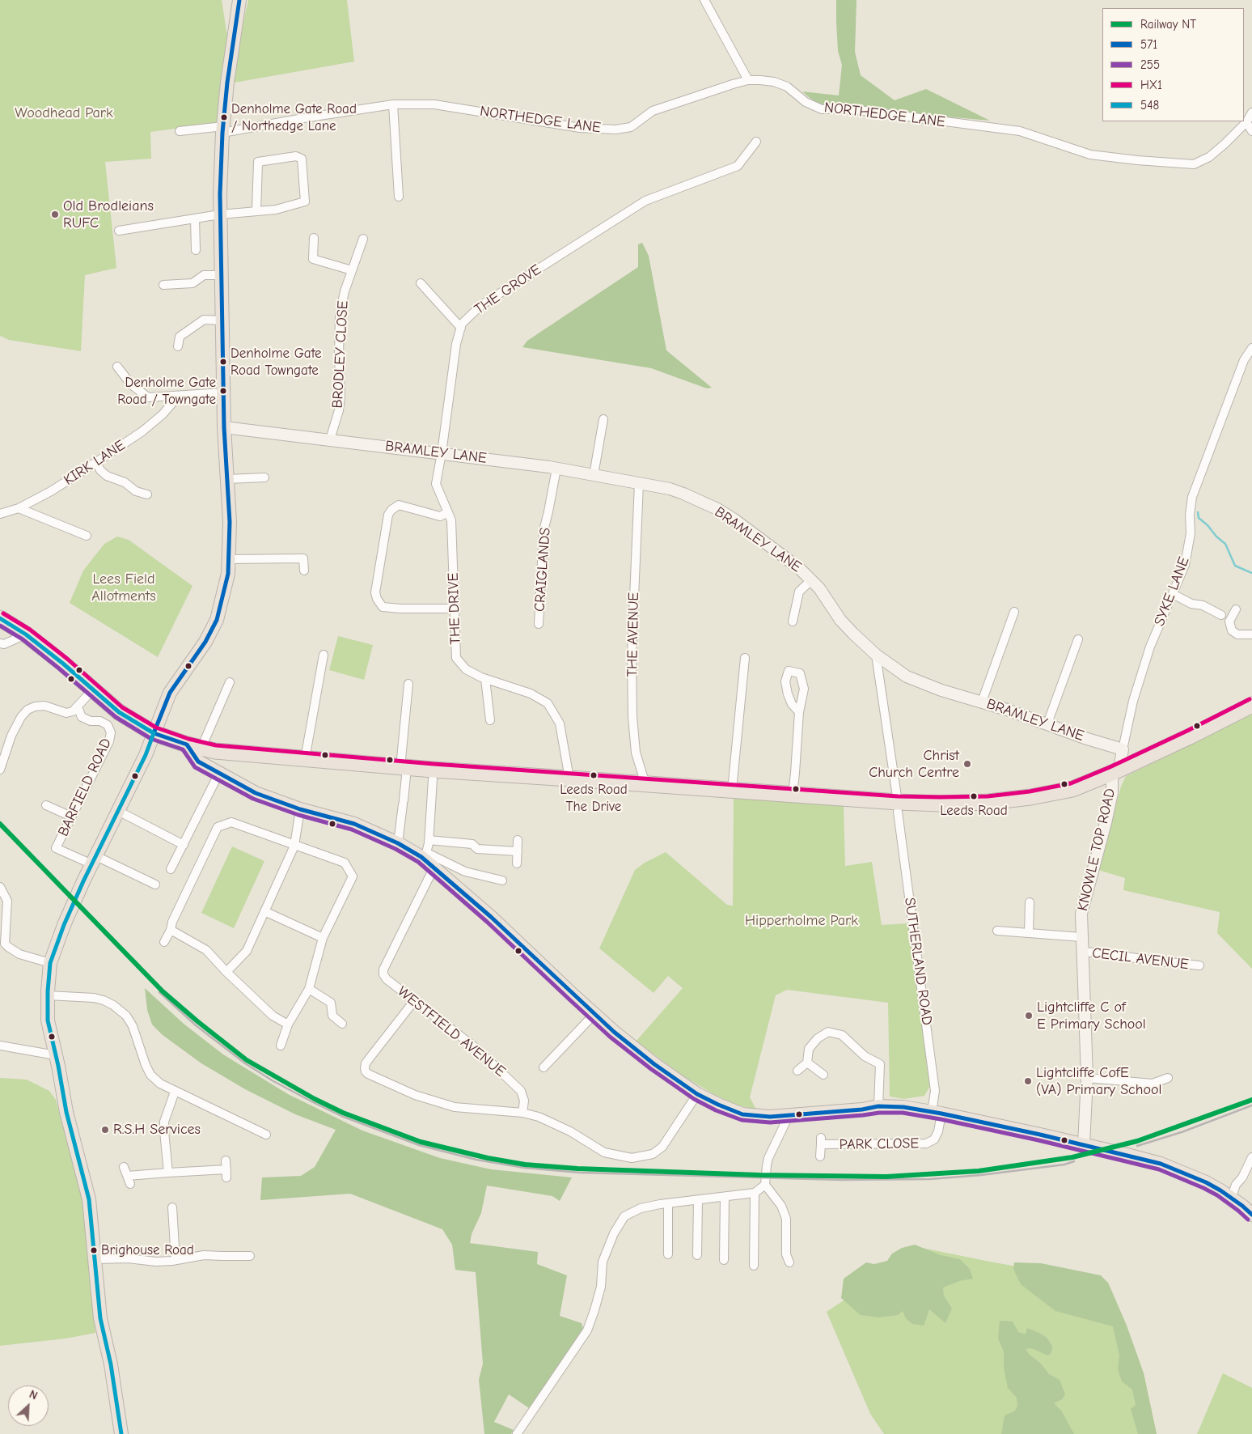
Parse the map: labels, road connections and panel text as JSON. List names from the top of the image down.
{
  "streets": {
    "street": [
      "NORTHEDGE LANE",
      "THE GROVE",
      "BRODLEY CLOSE",
      "BRAMLEY LANE",
      "KIRK LANE",
      "CRAIGLANDS",
      "SYKE LANE",
      "THE DRIVE",
      "THE AVENUE",
      "BARFIELD ROAD",
      "KNOWLE TOP ROAD",
      "CECIL AVENUE",
      "SUTHERLAND ROAD",
      "WESTFIELD AVENUE",
      "PARK CLOSE"
    ]
  },
  "crossings": [
    ["THE GROVE", "BRAMLEY LANE"],
    ["THE GROVE", "THE DRIVE"],
    ["BRODLEY CLOSE", "BRAMLEY LANE"],
    ["BRAMLEY LANE", "CRAIGLANDS"],
    ["BRAMLEY LANE", "SYKE LANE"],
    ["BRAMLEY LANE", "THE DRIVE"],
    ["BRAMLEY LANE", "THE AVENUE"],
    ["BRAMLEY LANE", "SUTHERLAND ROAD"],
    ["SYKE LANE", "KNOWLE TOP ROAD"],
    ["KNOWLE TOP ROAD", "CECIL AVENUE"],
    ["SUTHERLAND ROAD", "PARK CLOSE"]
  ],
  "parks": ["Woodhead Park", "Lees Field Allotments", "Hipperholme Park"],
  "places": [
    "Denholme Gate Road / Northedge Lane",
    "Old Brodleians RUFC",
    "Denholme Gate Road Towngate",
    "Denholme Gate Road / Towngate",
    "Christ Church Centre",
    "Leeds Road The Drive",
    "Leeds Road",
    "Lightcliffe C of E Primary School",
    "Lightcliffe CofE (VA) Primary School",
    "R.S.H Services",
    "Brighouse Road"
  ],
  "lines": [
    "transit line 571",
    "transit line HX1",
    "transit line 548",
    "transit line 255",
    "rail line NT"
  ],
  "legend": [
    "Railway NT",
    "571",
    "255",
    "HX1",
    "548"
  ],
  "north": "top right"
}
